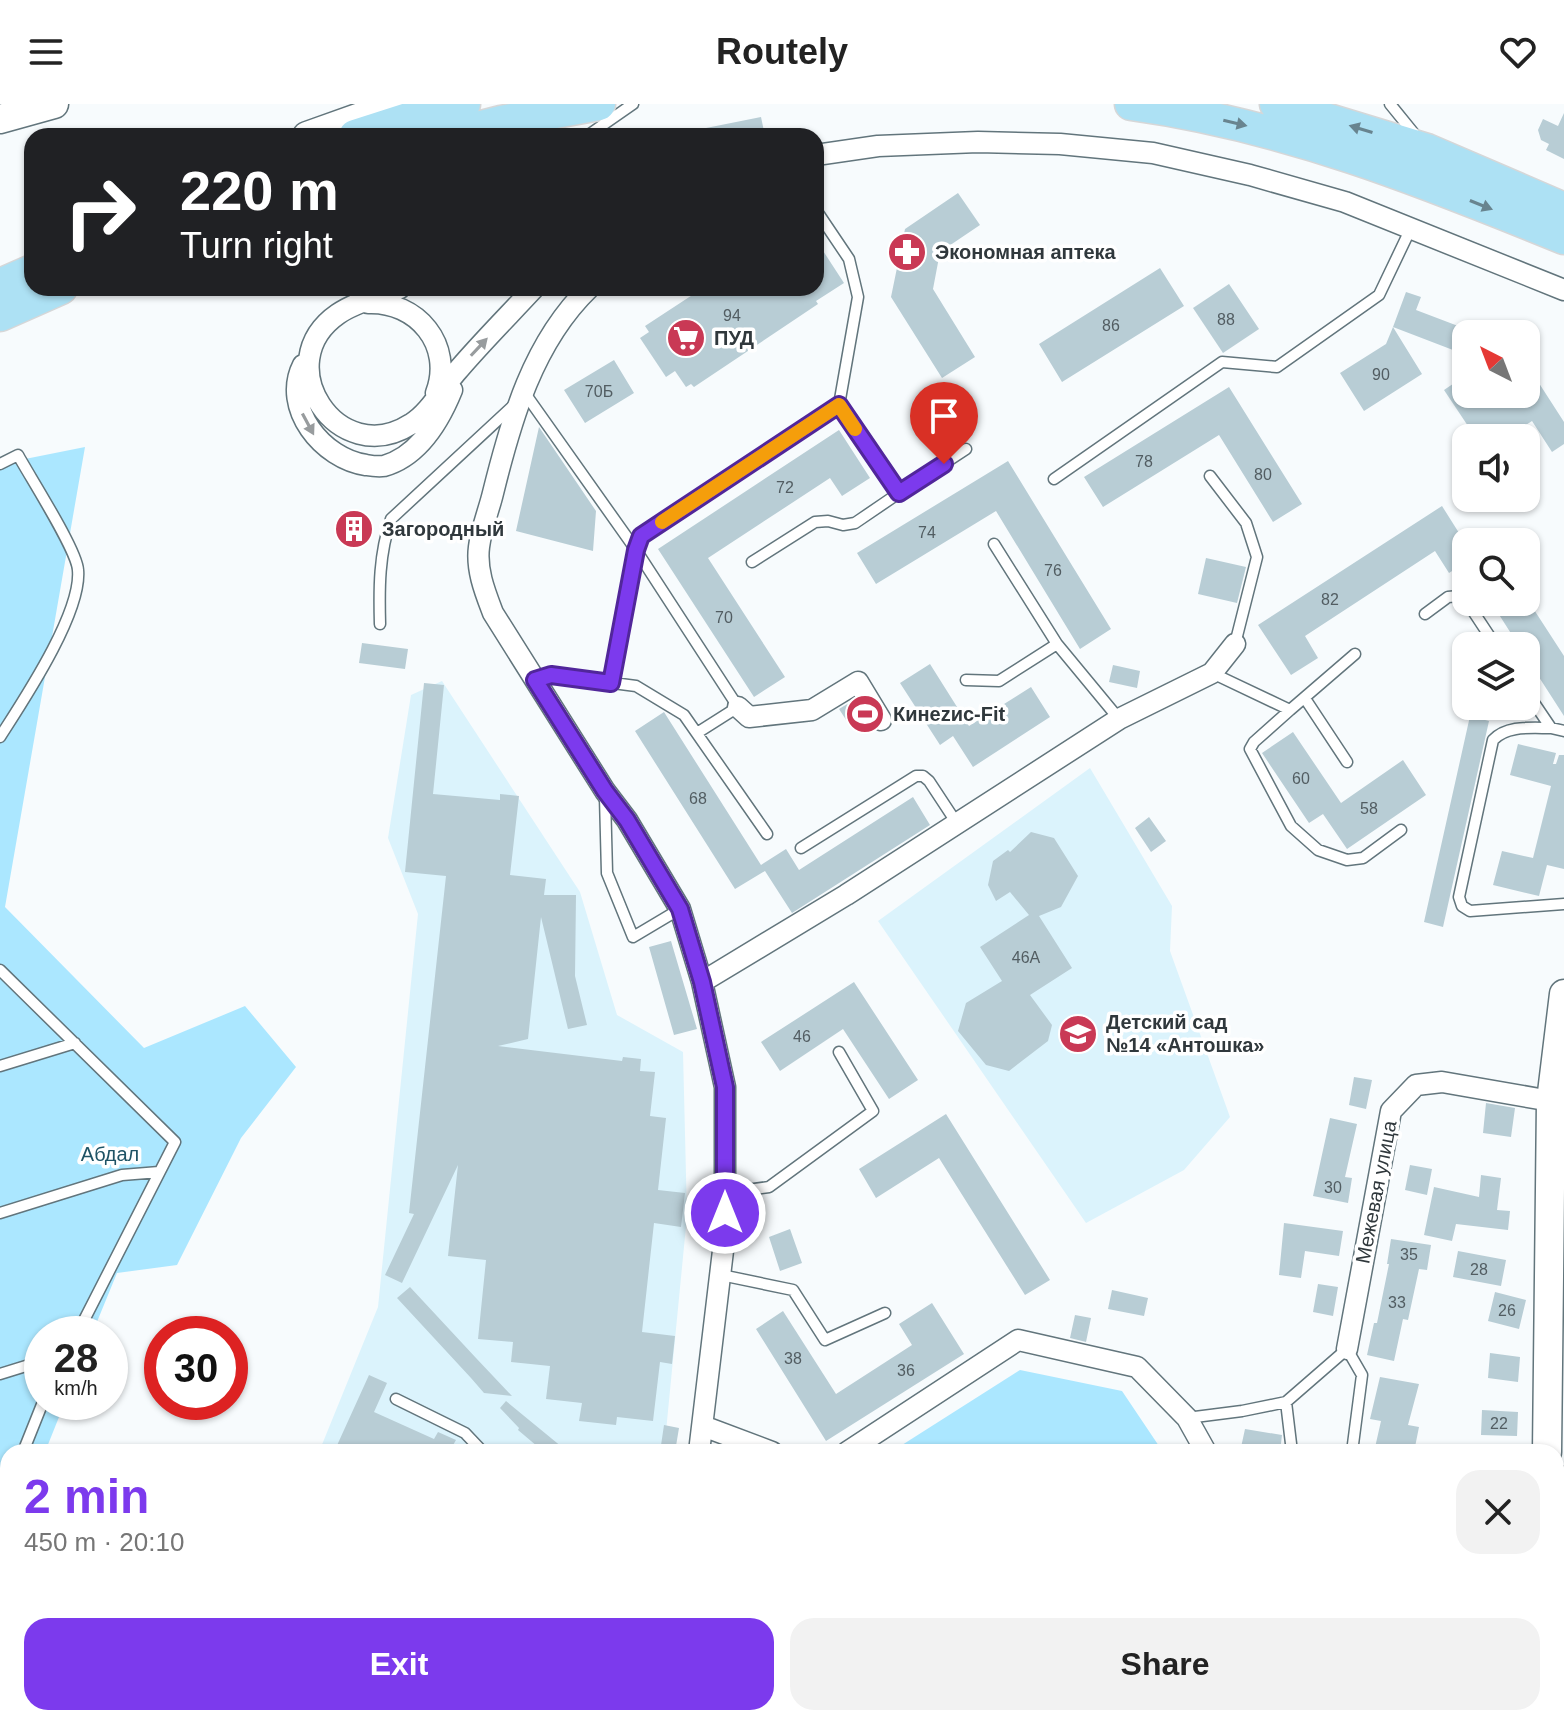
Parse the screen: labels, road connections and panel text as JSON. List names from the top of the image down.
{
  "streets": {
    "street": ["Межевая улица"]
  },
  "parks": ["Абдал"],
  "places": {
    "pharmacy": ["Экономная аптека"],
    "supermarket": ["ПУД"],
    "building": ["Загородный"],
    "sports": ["Кинеzис-Fit"],
    "school or university": ["Детский сад №14 «Антошка»"]
  },
  "house_numbers": [
    "94",
    "88",
    "86",
    "90",
    "70Б",
    "78",
    "80",
    "72",
    "74",
    "76",
    "82",
    "70",
    "60",
    "68",
    "58",
    "46А",
    "46",
    "30",
    "35",
    "28",
    "33",
    "26",
    "38",
    "36",
    "22"
  ],
  "north": "top left",
  "page": {
    "header": "Routely",
    "turn": ["220 m", "Turn right"],
    "speed": "28 km/h",
    "limit": "30",
    "heading": ["2 min", "450 m · 20:10"],
    "buttons": ["Exit", "Share"]
  }
}
